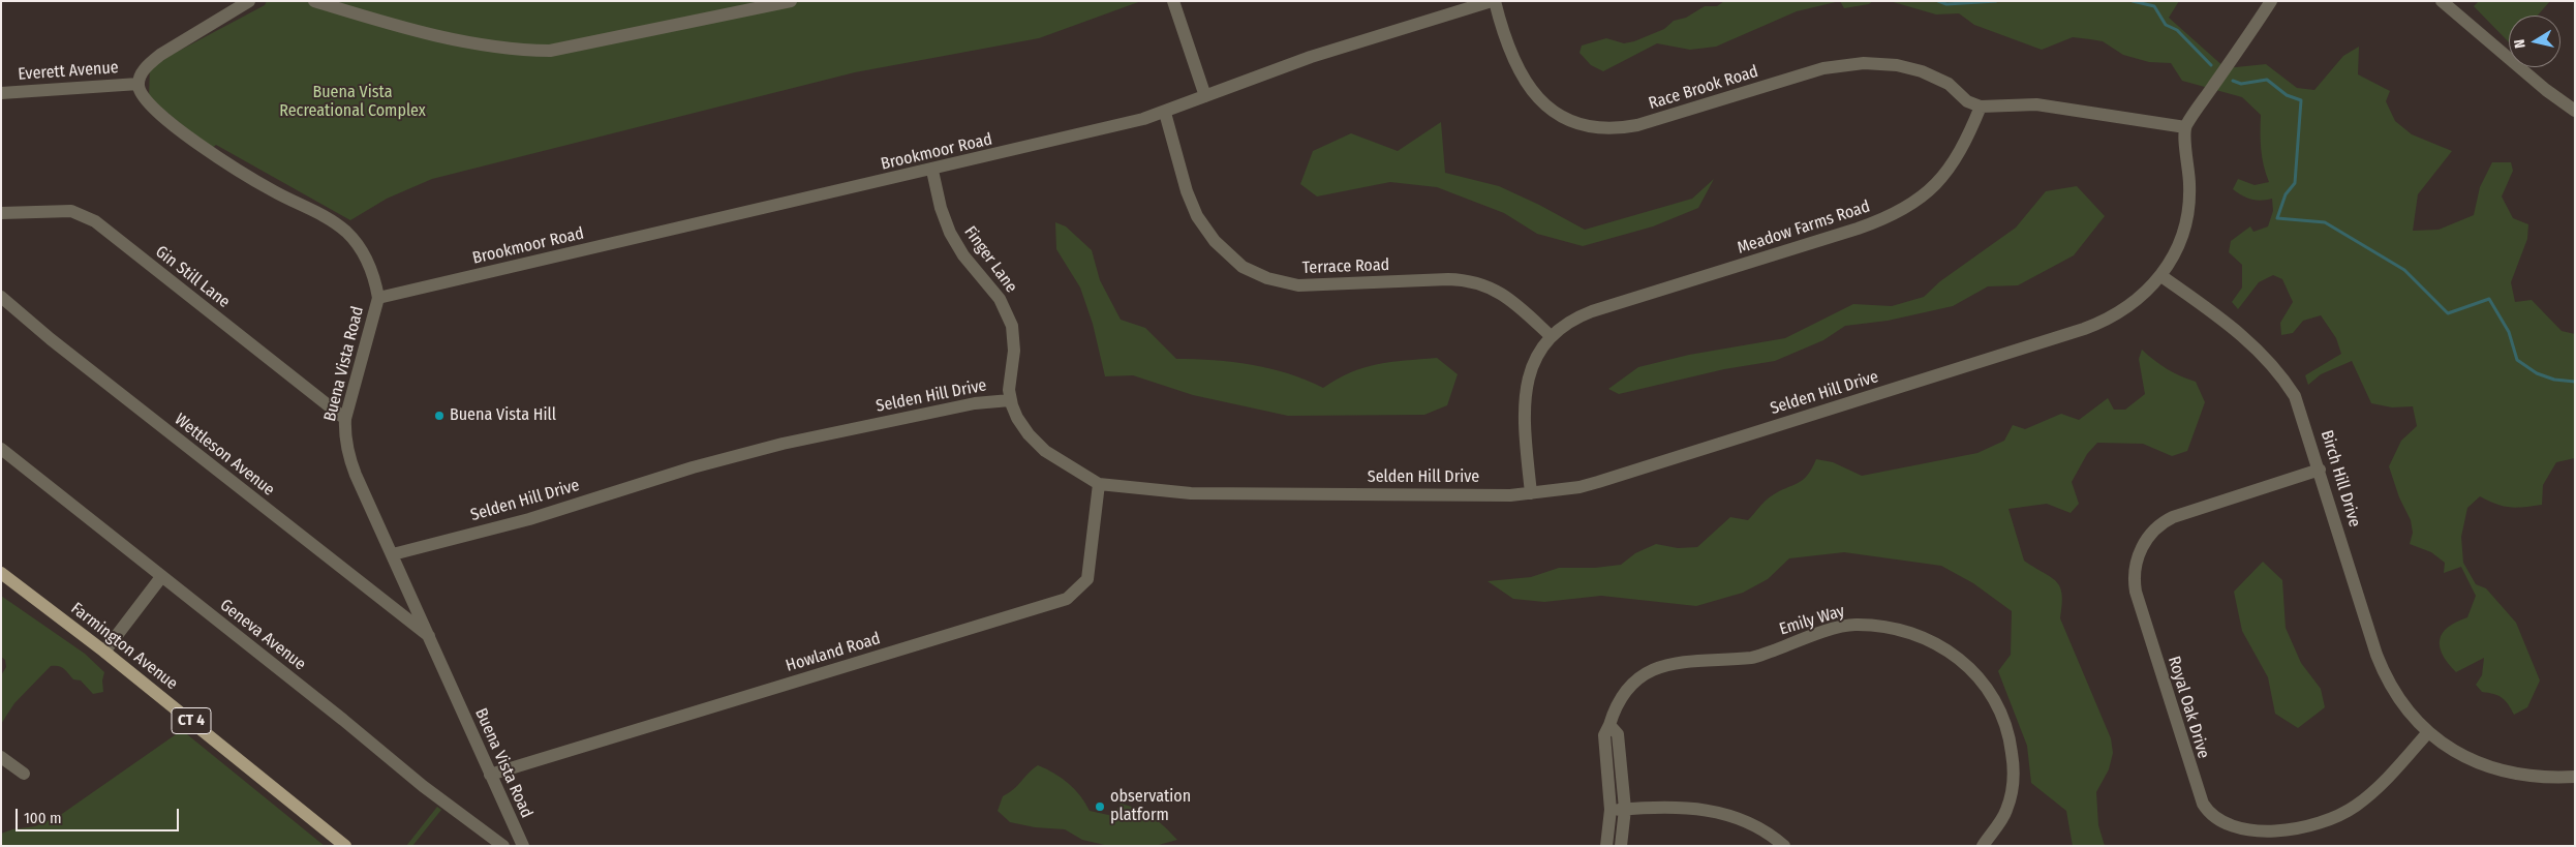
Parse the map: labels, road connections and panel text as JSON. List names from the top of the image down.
{
  "streets": {
    "main road": ["Farmington Avenue", "CT 4"],
    "street": [
      "Everett Avenue",
      "Race Brook Road",
      "Brookmoor Road",
      "Meadow Farms Road",
      "Finger Lane",
      "Terrace Road",
      "Gin Still Lane",
      "Buena Vista Road",
      "Selden Hill Drive",
      "Wettleson Avenue",
      "Birch Hill Drive",
      "Emily Way",
      "Geneva Avenue",
      "Howland Road",
      "Royal Oak Drive"
    ]
  },
  "crossings": [
    ["Everett Avenue", "Buena Vista Road"],
    ["Race Brook Road", "Brookmoor Road"],
    ["Race Brook Road", "Meadow Farms Road"],
    ["Brookmoor Road", "Finger Lane"],
    ["Brookmoor Road", "Terrace Road"],
    ["Brookmoor Road", "Buena Vista Road"],
    ["Meadow Farms Road", "Terrace Road"],
    ["Meadow Farms Road", "Selden Hill Drive"],
    ["Finger Lane", "Selden Hill Drive"],
    ["Gin Still Lane", "Buena Vista Road"],
    ["Buena Vista Road", "Selden Hill Drive"],
    ["Buena Vista Road", "Wettleson Avenue"],
    ["Buena Vista Road", "Howland Road"],
    ["Selden Hill Drive", "Birch Hill Drive"],
    ["Selden Hill Drive", "Howland Road"],
    ["Birch Hill Drive", "Royal Oak Drive"]
  ],
  "parks": ["Buena Vista Recreational Complex"],
  "places": ["Buena Vista Hill", "observation platform"],
  "scale_bar": "100 m",
  "north": "left"
}
